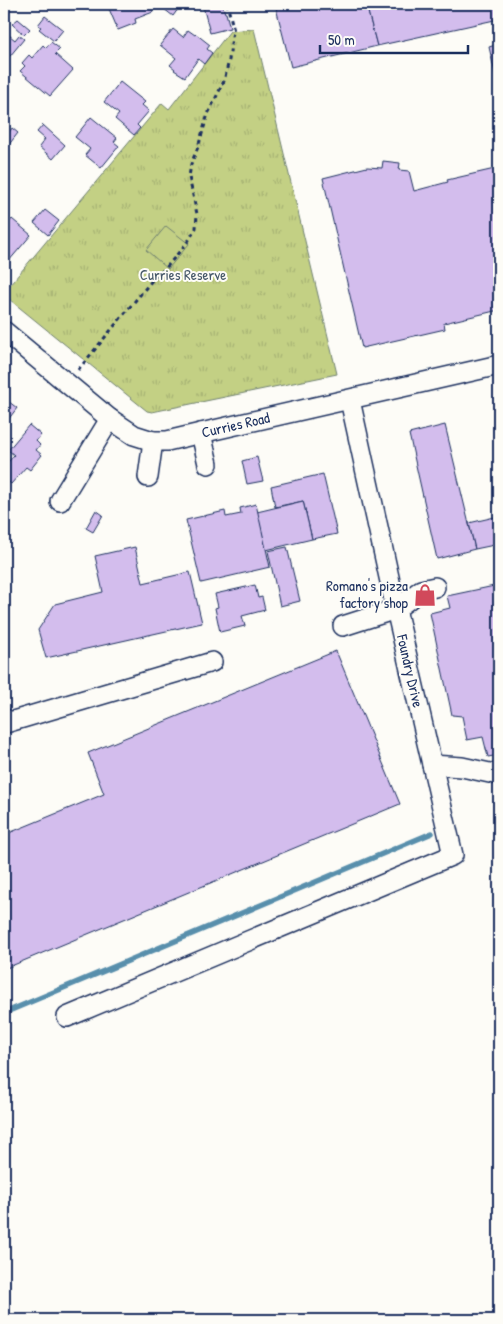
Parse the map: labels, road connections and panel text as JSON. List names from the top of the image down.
{
  "streets": {
    "street": ["Curries Road", "Foundry Drive"]
  },
  "crossings": [
    ["Curries Road", "Foundry Drive"]
  ],
  "parks": ["Curries Reserve"],
  "places": {
    "shop": ["Romano's pizza factory shop"]
  },
  "scale_bar": "50 m"
}
